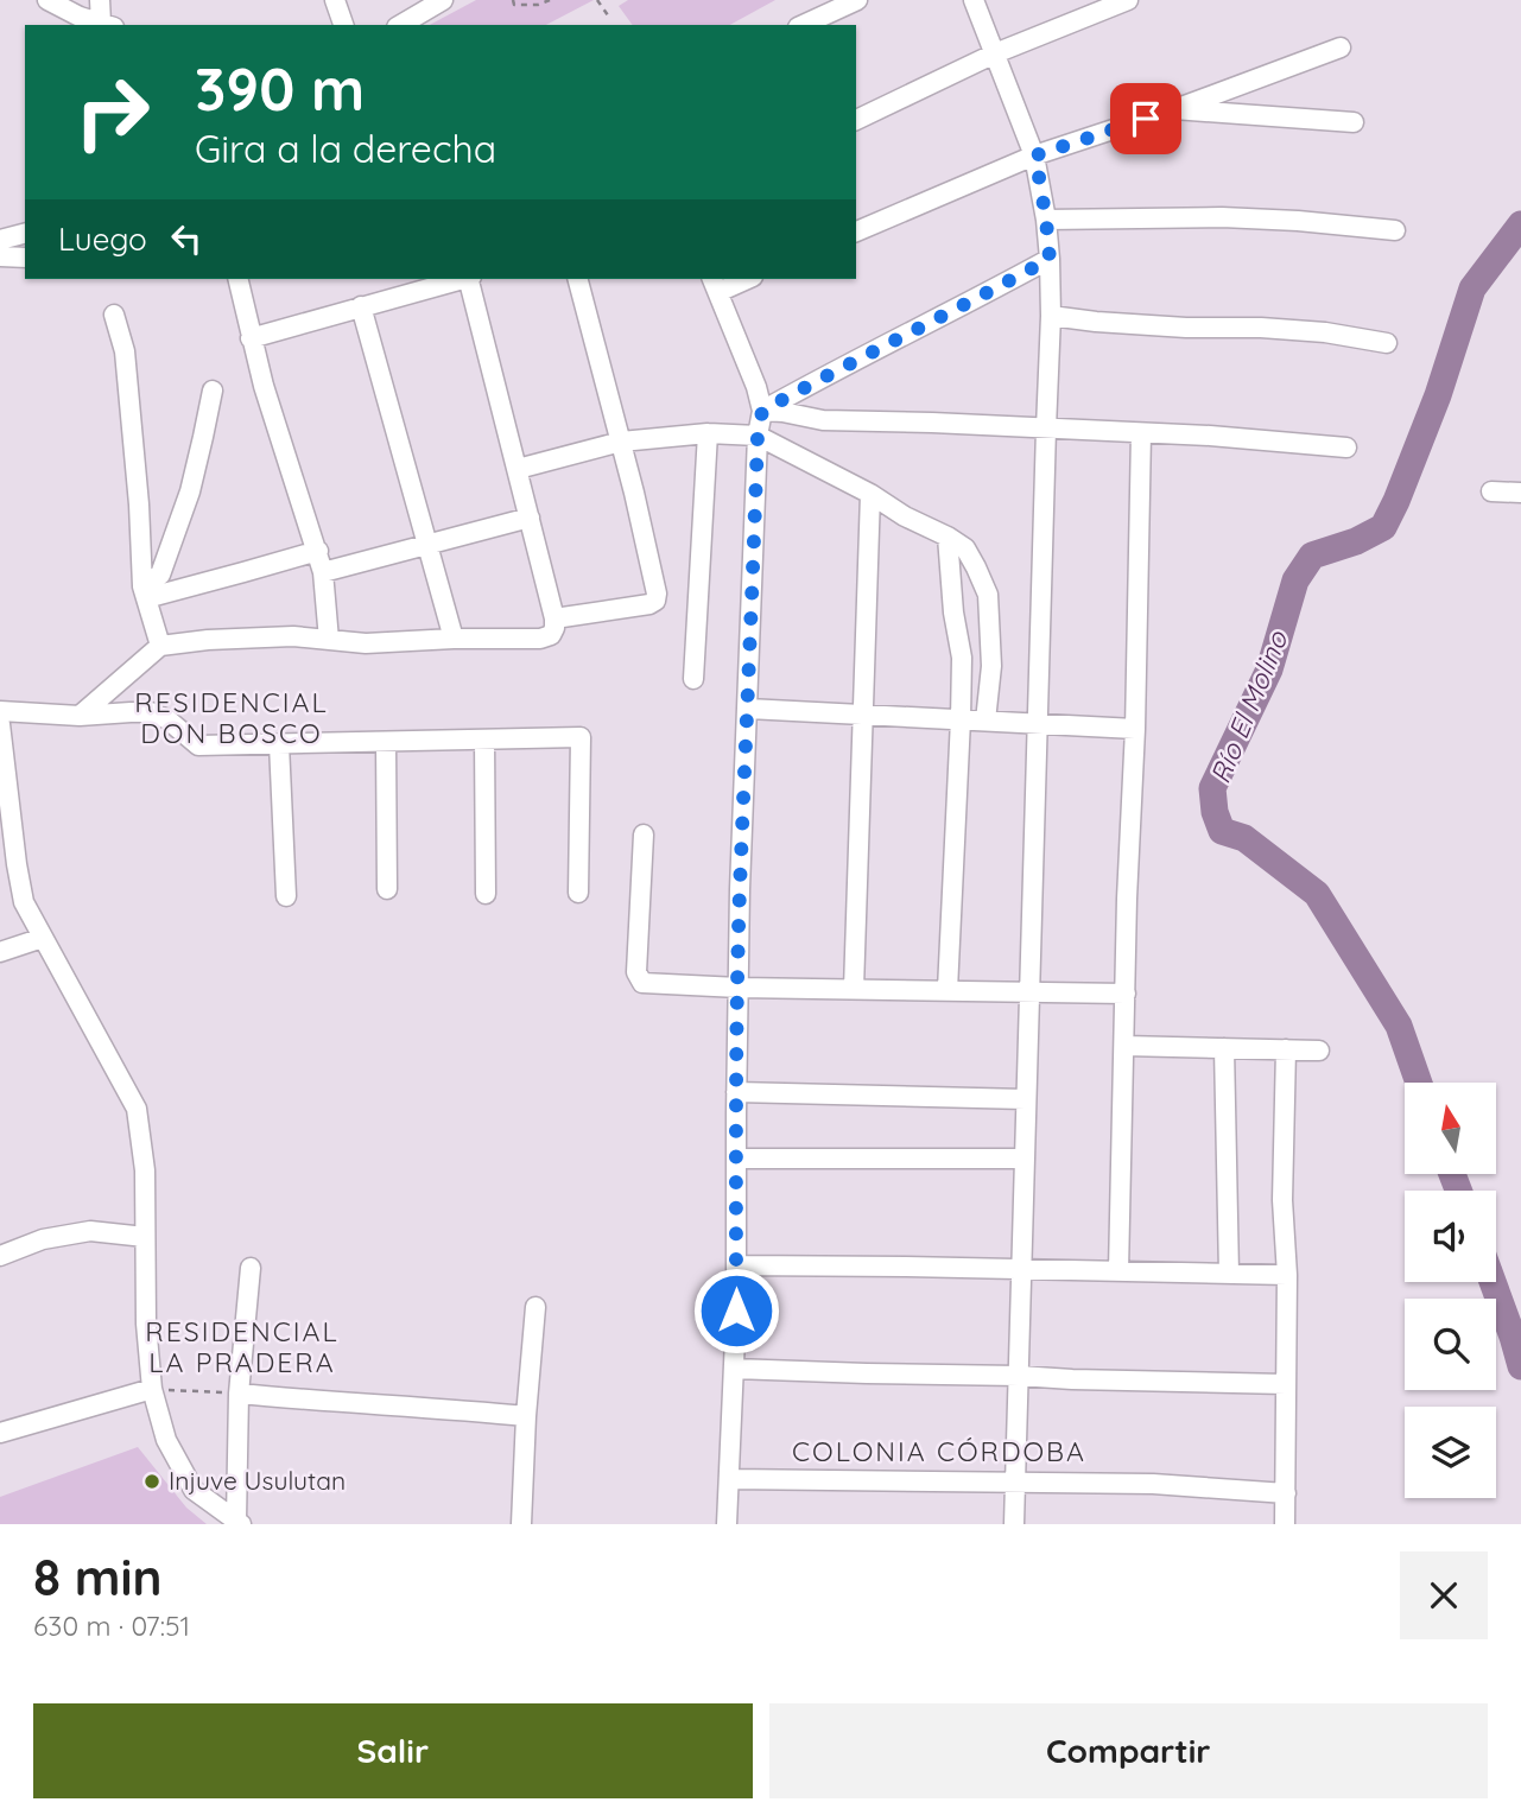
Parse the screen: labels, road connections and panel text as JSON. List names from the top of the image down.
{
  "districts": ["RESIDENCIAL DON BOSCO", "RESIDENCIAL LA PRADERA", "COLONIA CÓRDOBA"],
  "water": ["Río El Molino"],
  "places": ["Injuve Usulutan"],
  "north": "top",
  "page": {
    "turn": ["390 m", "Gira a la derecha"],
    "then": "Luego",
    "heading": ["8 min", "630 m · 07:51"],
    "buttons": ["Salir", "Compartir"]
  }
}
